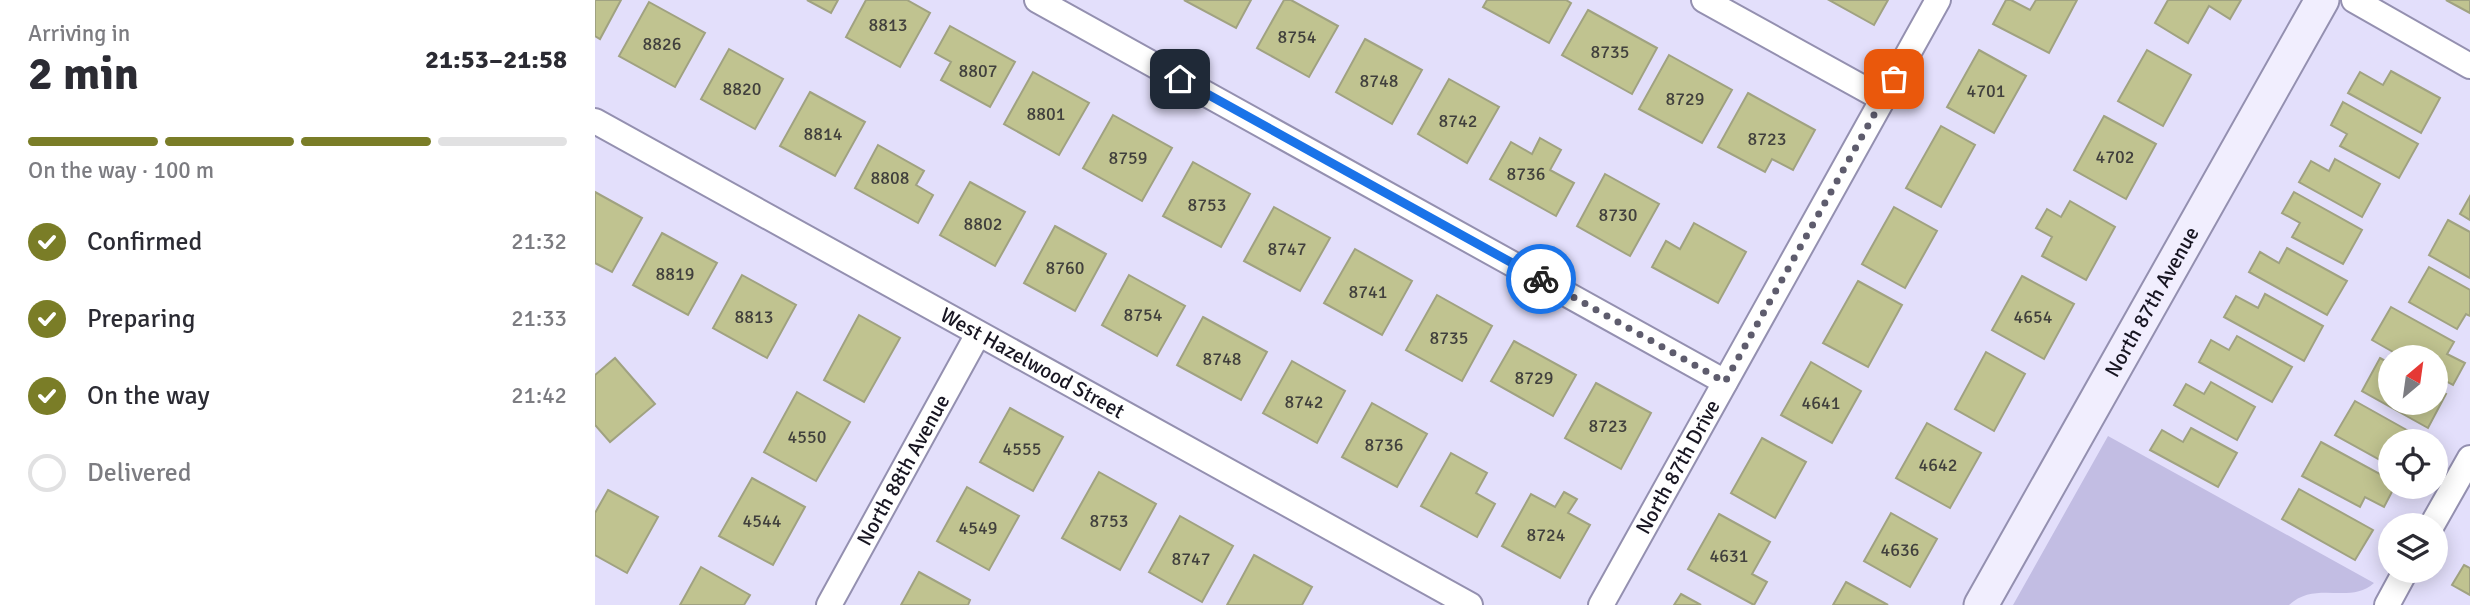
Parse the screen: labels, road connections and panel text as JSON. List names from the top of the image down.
{
  "streets": {
    "street": [
      "North 87th Avenue",
      "West Hazelwood Street",
      "North 87th Drive",
      "North 88th Avenue"
    ]
  },
  "crossings": [
    ["West Hazelwood Street", "North 88th Avenue"]
  ],
  "house_numbers": [
    "8813",
    "8754",
    "8826",
    "8735",
    "8807",
    "8748",
    "8820",
    "4701",
    "8729",
    "8801",
    "8742",
    "8814",
    "8723",
    "4702",
    "8759",
    "8736",
    "8808",
    "8753",
    "8730",
    "8802",
    "8747",
    "8760",
    "8819",
    "8741",
    "8754",
    "8813",
    "4654",
    "8735",
    "8748",
    "8729",
    "8742",
    "4641",
    "8723",
    "4550",
    "8736",
    "4555",
    "4642",
    "4544",
    "8753",
    "4549",
    "8724",
    "4636",
    "4631",
    "8747"
  ],
  "north": "top right",
  "page": {
    "heading": ["2 min", "Arriving in", "21:53–21:58"],
    "bar": "On the way · 100 m",
    "list": [
      ["Confirmed", "21:32"],
      ["Preparing", "21:33"],
      ["On the way", "21:42"],
      "Delivered"
    ]
  }
}
